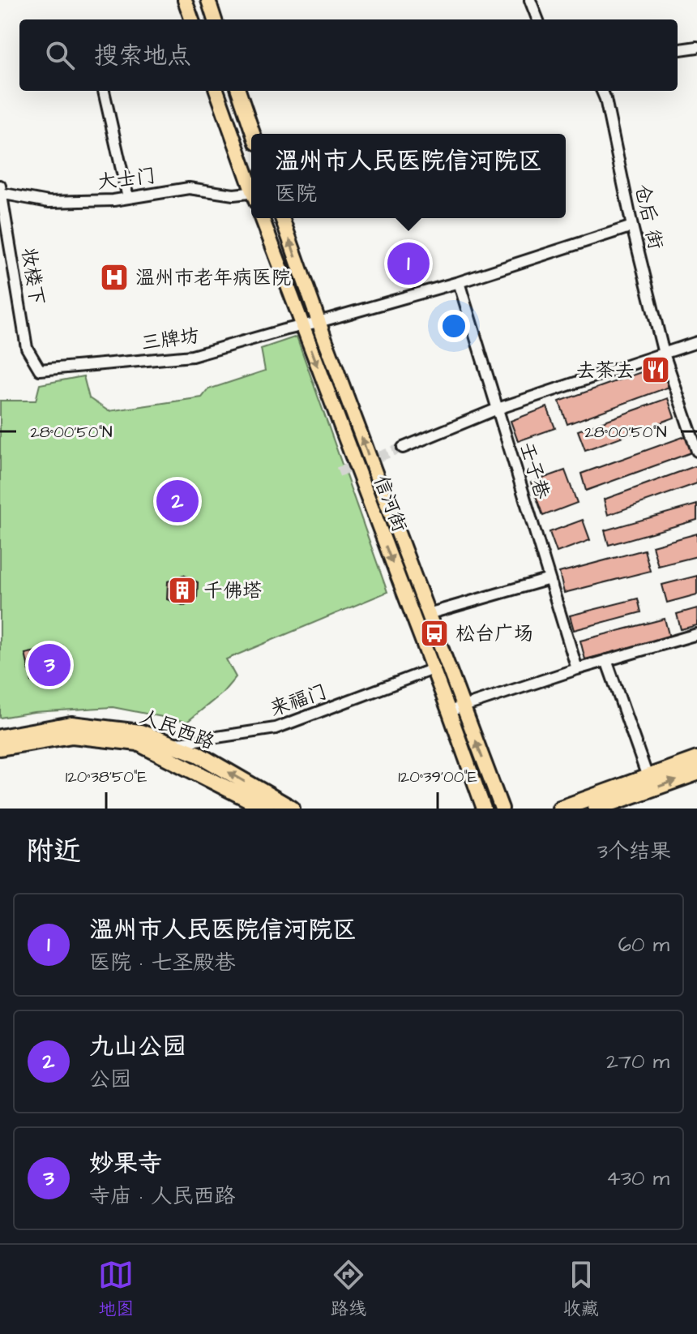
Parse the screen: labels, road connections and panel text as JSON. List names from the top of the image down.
{
  "streets": {
    "highway": ["人民西路"],
    "main road": ["信河街"],
    "street": [
      "大士门",
      "仓后 街",
      "妆楼下",
      "三牌坊",
      "壬子巷",
      "来福门"
    ]
  },
  "crossings": [
    ["大士门", "妆楼下"],
    ["仓后 街", "三牌坊"],
    ["妆楼下", "三牌坊"],
    ["三牌坊", "壬子巷"],
    ["三牌坊", "信河街"],
    ["信河街", "来福门"],
    ["来福门", "人民西路"]
  ],
  "places": {
    "hospital": ["温州市老年病医院"],
    "restaurant": ["去茶去"],
    "building": ["千佛塔"],
    "bus stop": ["松台广场"]
  },
  "page": {
    "search": "搜索地点",
    "popup": ["温州市人民医院信河院区", "医院"],
    "pins": ["1", "2", "3"],
    "heading": ["附近", "3个结果"],
    "list": [
      {
        "mark": "1",
        "name": "温州市人民医院信河院区",
        "note": "医院 · 七圣殿巷",
        "value": "60 m"
      },
      {
        "mark": "2",
        "name": "九山公园",
        "note": "公园",
        "value": "270 m"
      },
      {
        "mark": "3",
        "name": "妙果寺",
        "note": "寺庙 · 人民西路",
        "value": "430 m"
      }
    ],
    "nav": ["地图", "路线", "收藏"]
  },
  "coordinates": ["28°00'50\"N", "120°38'50\"E", "120°39'00\"E"]
}
